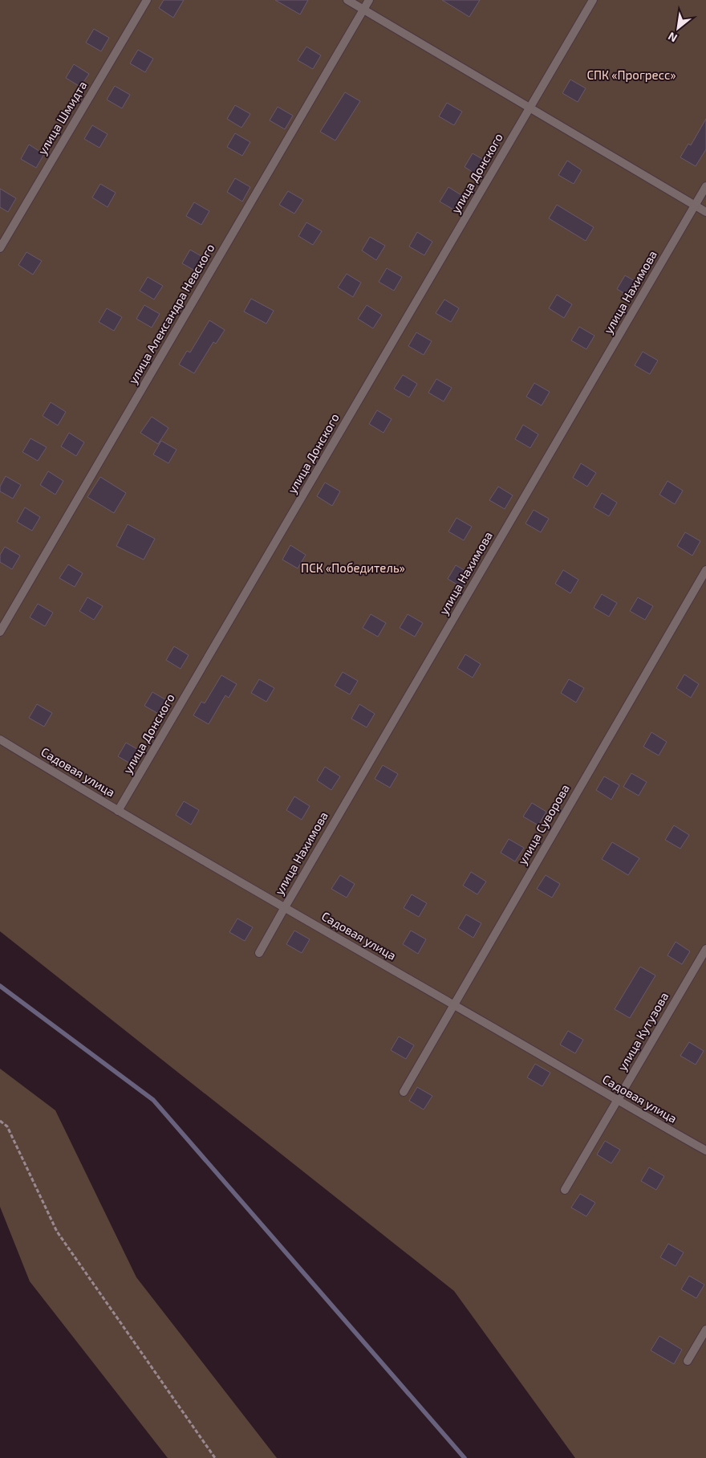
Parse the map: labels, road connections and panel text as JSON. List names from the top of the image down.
{
  "streets": {
    "street": [
      "улица Шмидта",
      "улица Донского",
      "улица Нахимова",
      "улица Александра Невского",
      "Садовая улица",
      "улица Суворова",
      "улица Кутузова"
    ]
  },
  "crossings": [
    ["улица Донского", "Садовая улица"],
    ["улица Нахимова", "Садовая улица"],
    ["Садовая улица", "улица Суворова"],
    ["Садовая улица", "улица Кутузова"]
  ],
  "parks": ["СПК «Прогресс»", "ПСК «Победитель»"],
  "north": "bottom left"
}
